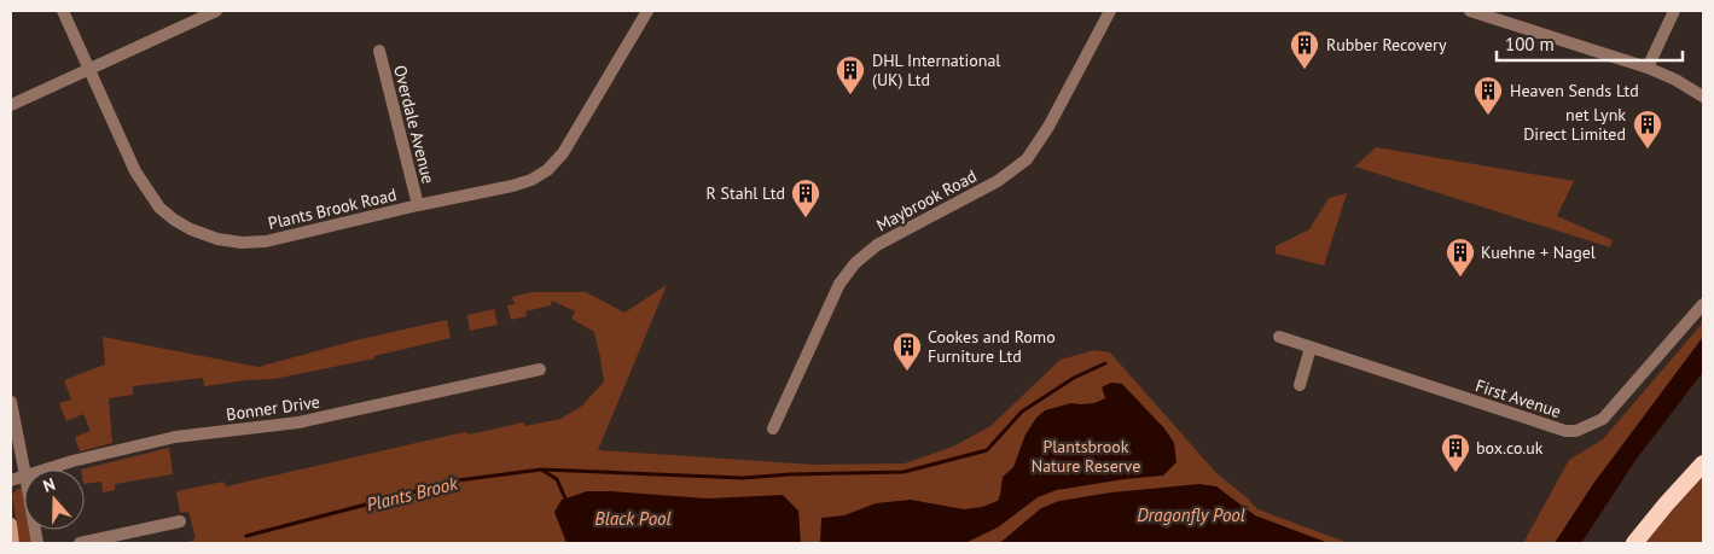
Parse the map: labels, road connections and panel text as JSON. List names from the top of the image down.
{
  "streets": {
    "street": [
      "Overdale Avenue",
      "Maybrook Road",
      "Plants Brook Road",
      "First Avenue",
      "Bonner Drive"
    ]
  },
  "crossings": [
    ["Overdale Avenue", "Plants Brook Road"]
  ],
  "water": ["Plants Brook", "Dragonfly Pool", "Black Pool"],
  "parks": ["Plantsbrook Nature Reserve"],
  "places": {
    "building": [
      "Rubber Recovery",
      "DHL International (UK) Ltd",
      "Heaven Sends Ltd",
      "net Lynk Direct Limited",
      "R Stahl Ltd",
      "Kuehne + Nagel",
      "Cookes and Romo Furniture Ltd",
      "box.co.uk"
    ]
  },
  "scale_bar": "100 m",
  "north": "top"
}
